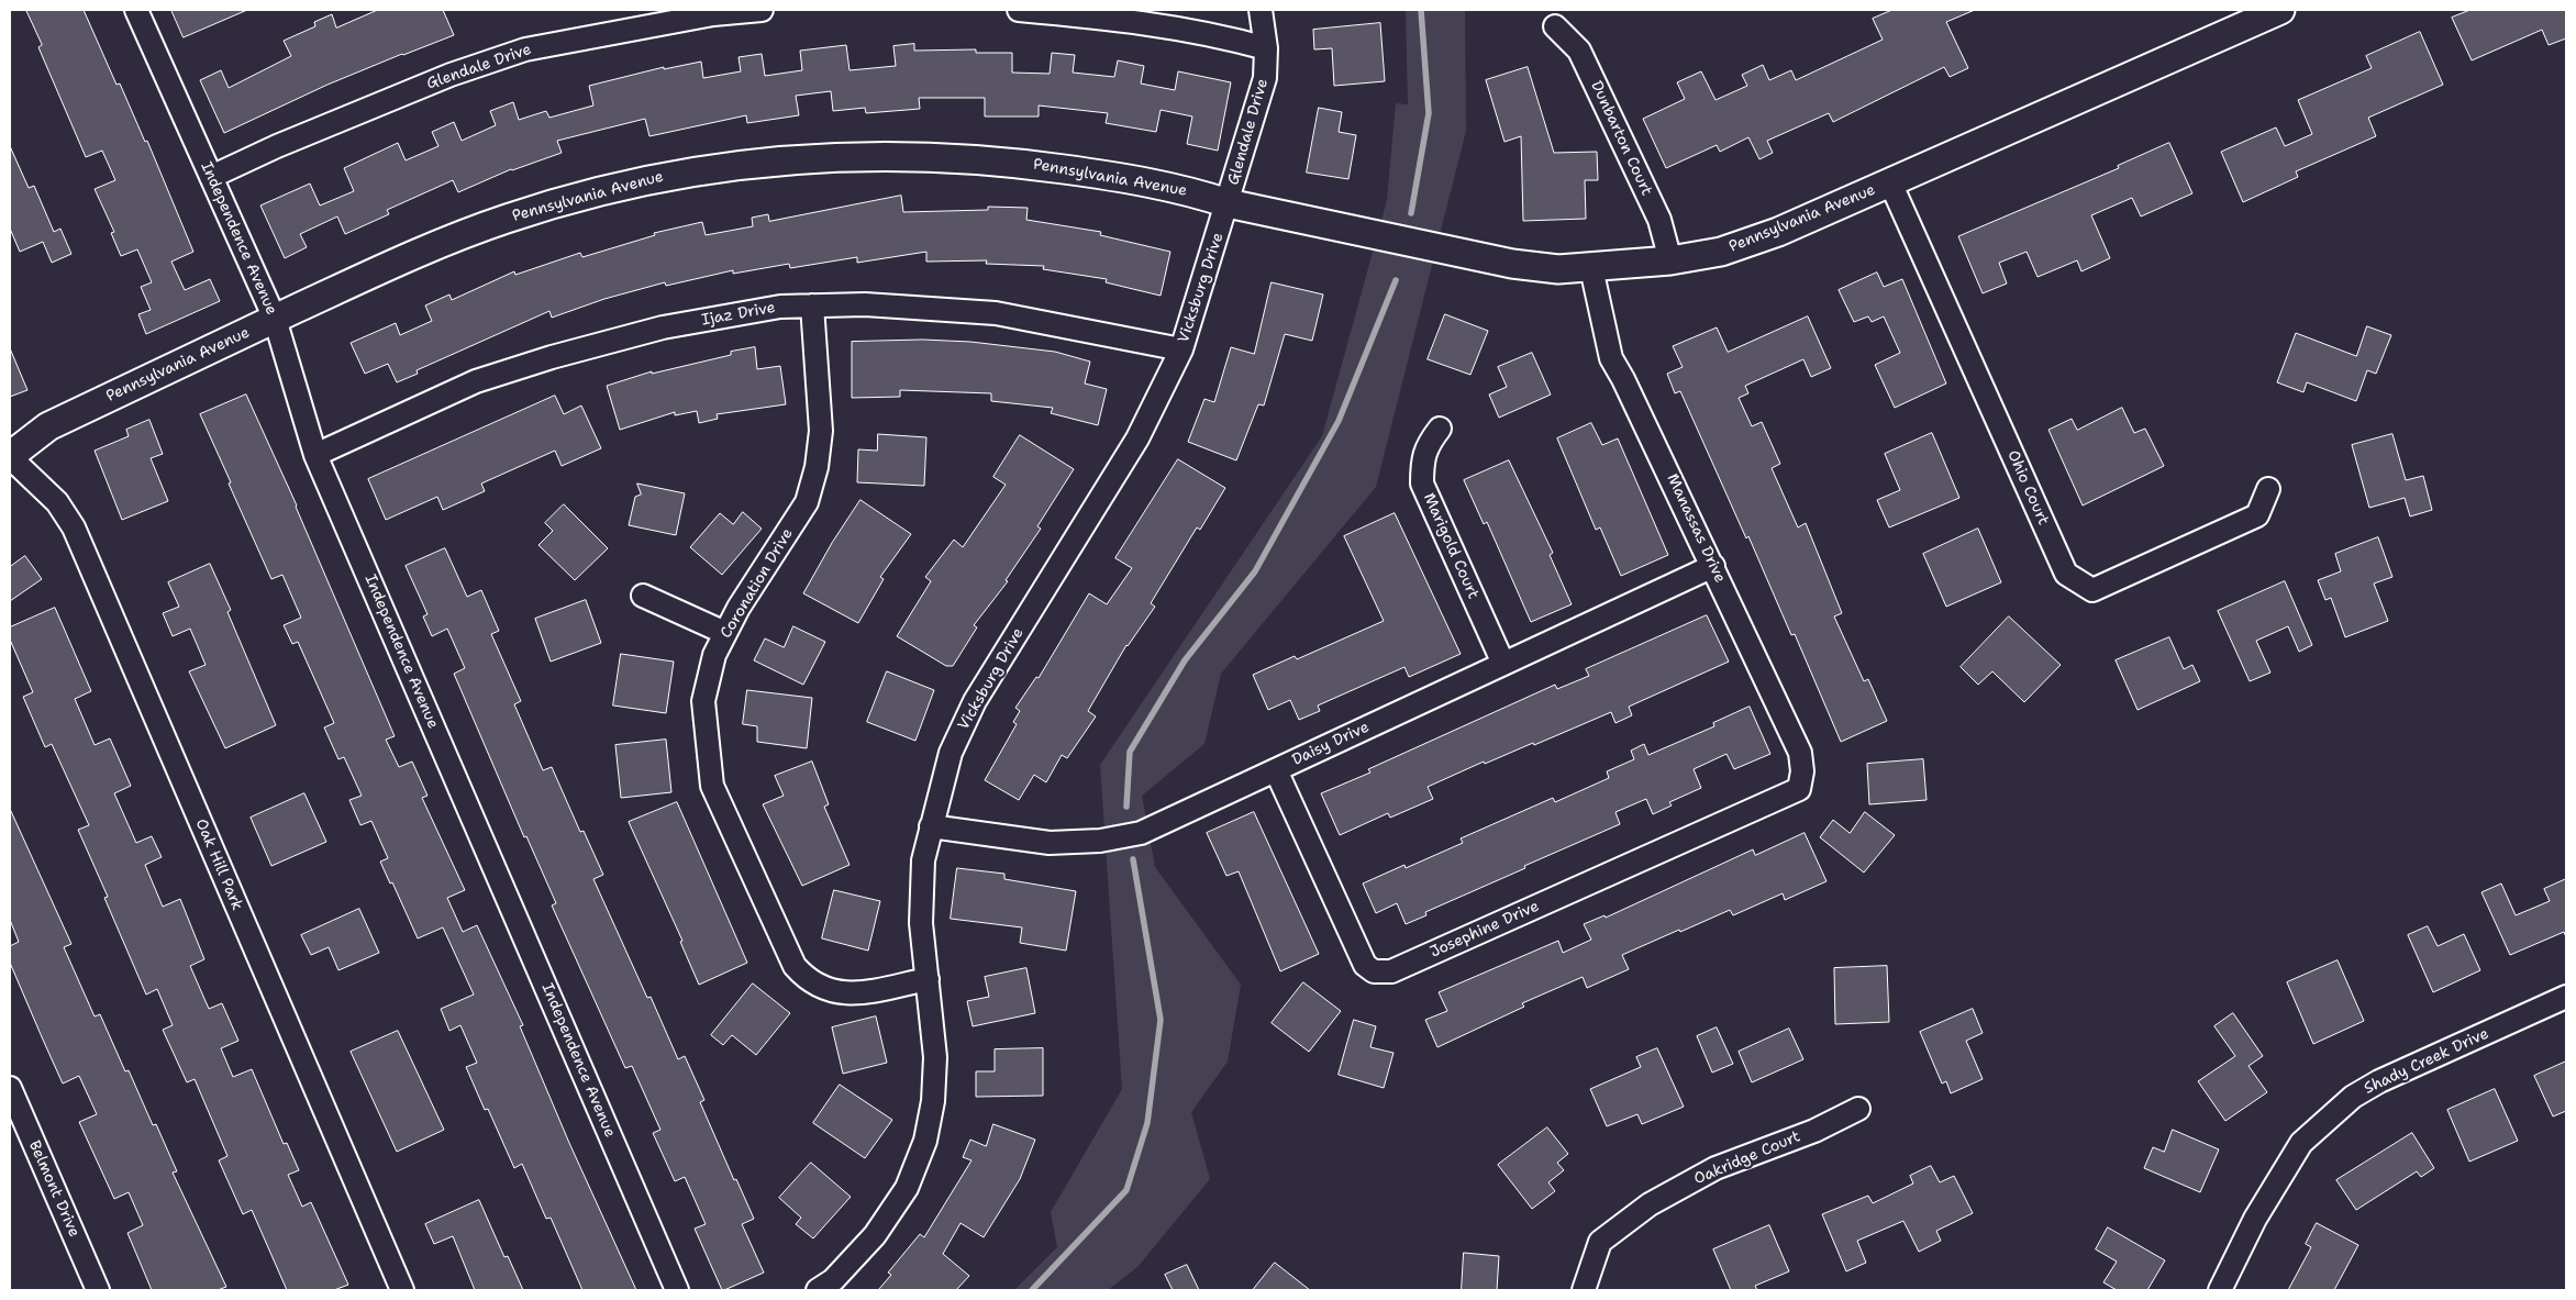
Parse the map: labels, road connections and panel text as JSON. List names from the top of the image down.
{
  "streets": {
    "street": [
      "Glendale Drive",
      "Dunbarton Court",
      "Pennsylvania Avenue",
      "Independence Avenue",
      "Vicksburg Drive",
      "Ijaz Drive",
      "Ohio Court",
      "Manassas Drive",
      "Marigold Court",
      "Coronation Drive",
      "Daisy Drive",
      "Oak Hill Park",
      "Josephine Drive",
      "Shady Creek Drive",
      "Oakridge Court",
      "Belmont Drive"
    ]
  },
  "crossings": [
    ["Glendale Drive", "Pennsylvania Avenue"],
    ["Glendale Drive", "Independence Avenue"],
    ["Glendale Drive", "Vicksburg Drive"],
    ["Dunbarton Court", "Pennsylvania Avenue"],
    ["Pennsylvania Avenue", "Independence Avenue"],
    ["Pennsylvania Avenue", "Vicksburg Drive"],
    ["Pennsylvania Avenue", "Ohio Court"],
    ["Pennsylvania Avenue", "Manassas Drive"],
    ["Pennsylvania Avenue", "Oak Hill Park"],
    ["Independence Avenue", "Ijaz Drive"],
    ["Vicksburg Drive", "Ijaz Drive"],
    ["Vicksburg Drive", "Coronation Drive"],
    ["Vicksburg Drive", "Daisy Drive"],
    ["Ijaz Drive", "Coronation Drive"],
    ["Manassas Drive", "Daisy Drive"],
    ["Manassas Drive", "Josephine Drive"],
    ["Marigold Court", "Daisy Drive"],
    ["Daisy Drive", "Josephine Drive"]
  ]
}
